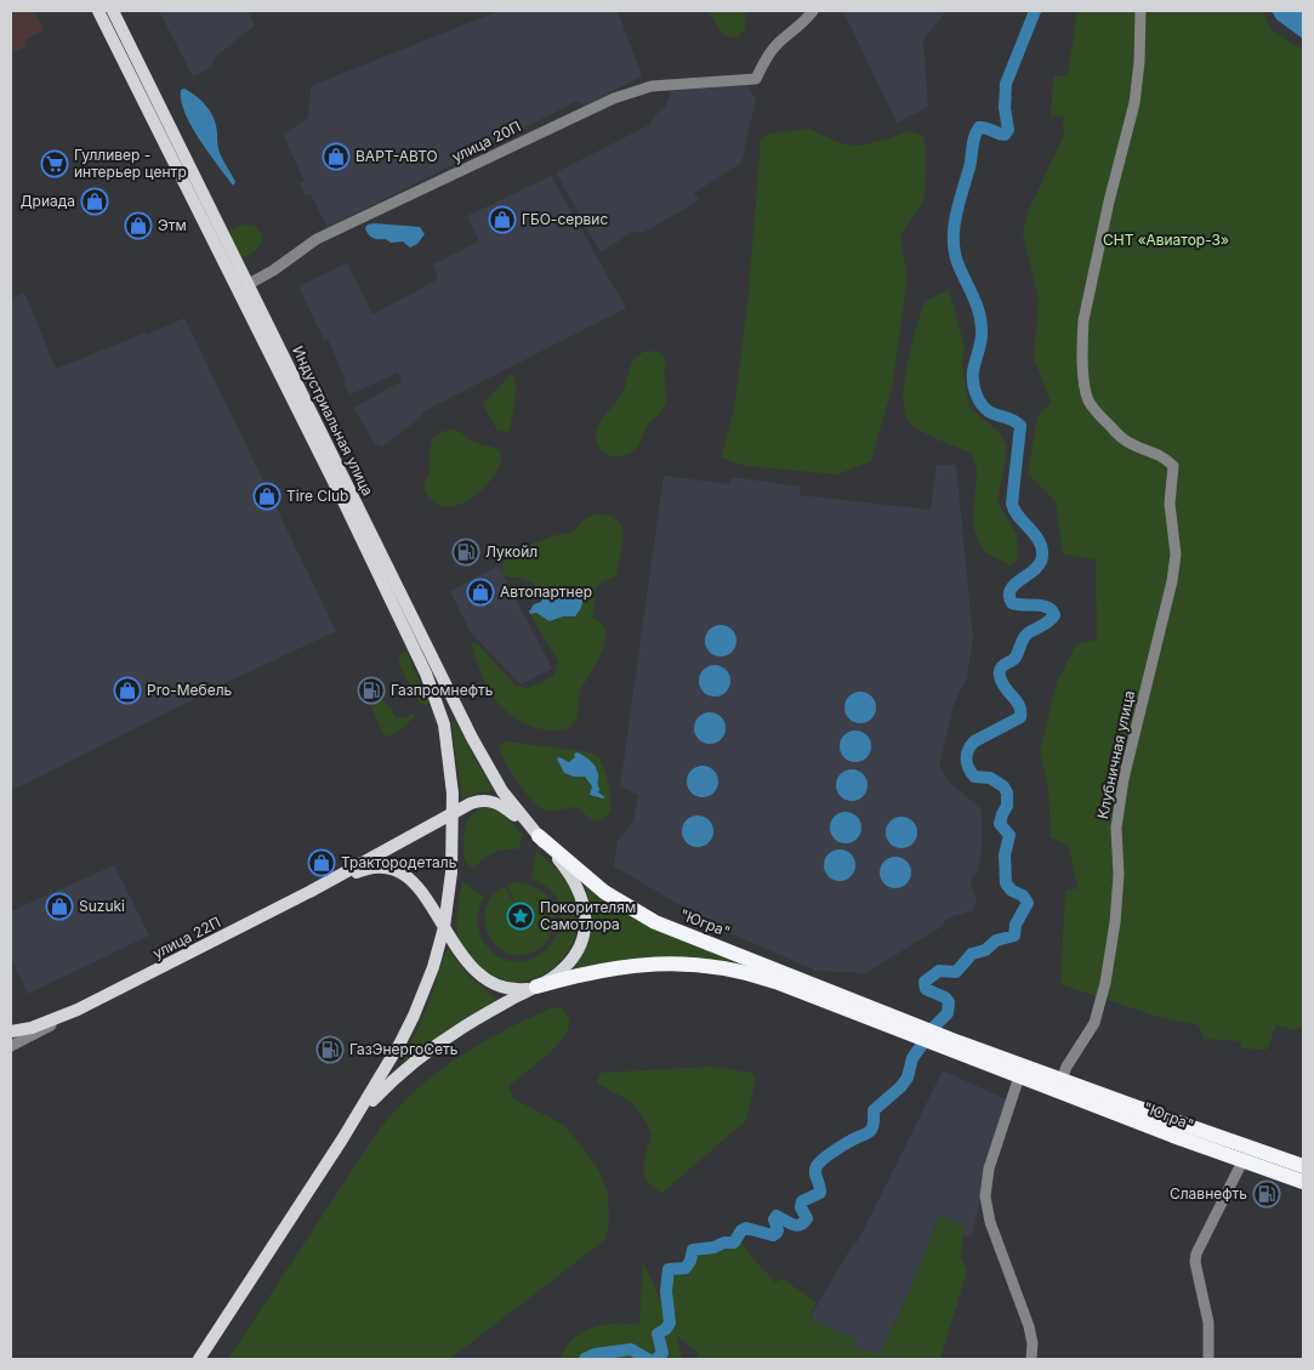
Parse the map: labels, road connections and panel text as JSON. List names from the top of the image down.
{
  "streets": {
    "highway": ["\"Югра\""],
    "main road": ["Индустриальная улица", "улица 22П"],
    "street": ["улица 20П", "Клубничная улица"]
  },
  "crossings": [
    ["улица 20П", "Индустриальная улица"],
    ["Индустриальная улица", "\"Югра\""],
    ["Индустриальная улица", "улица 22П"],
    ["Клубничная улица", "\"Югра\""],
    ["\"Югра\"", "улица 22П"]
  ],
  "parks": ["СНТ «Авиатор-3»"],
  "places": {
    "shop": [
      "ВАРТ-АВТО",
      "Дриада",
      "ГБО-сервис",
      "Этм",
      "Tire Club",
      "Автопартнер",
      "Pro-Мебель",
      "Трактородеталь",
      "Suzuki"
    ],
    "supermarket": ["Гулливер - интерьер центр"],
    "fuel station": [
      "Лукойл",
      "Газпромнефть",
      "ГазЭнергоСеть",
      "Славнефть"
    ],
    "place": ["Покорителям Самотлора"]
  }
}
